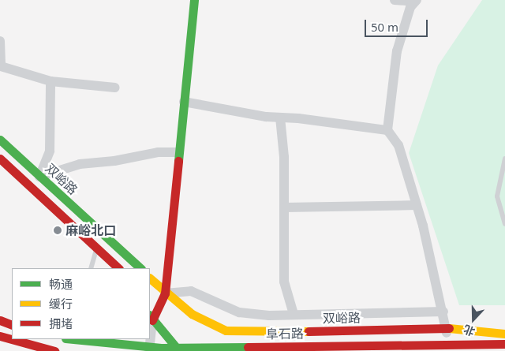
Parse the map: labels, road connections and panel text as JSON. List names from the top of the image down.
{
  "streets": {
    "main road": ["双峪路", "阜石路"]
  },
  "places": ["麻峪北口"],
  "legend": ["畅通", "缓行", "拥堵"],
  "scale_bar": "50 m",
  "north": "bottom"
}
